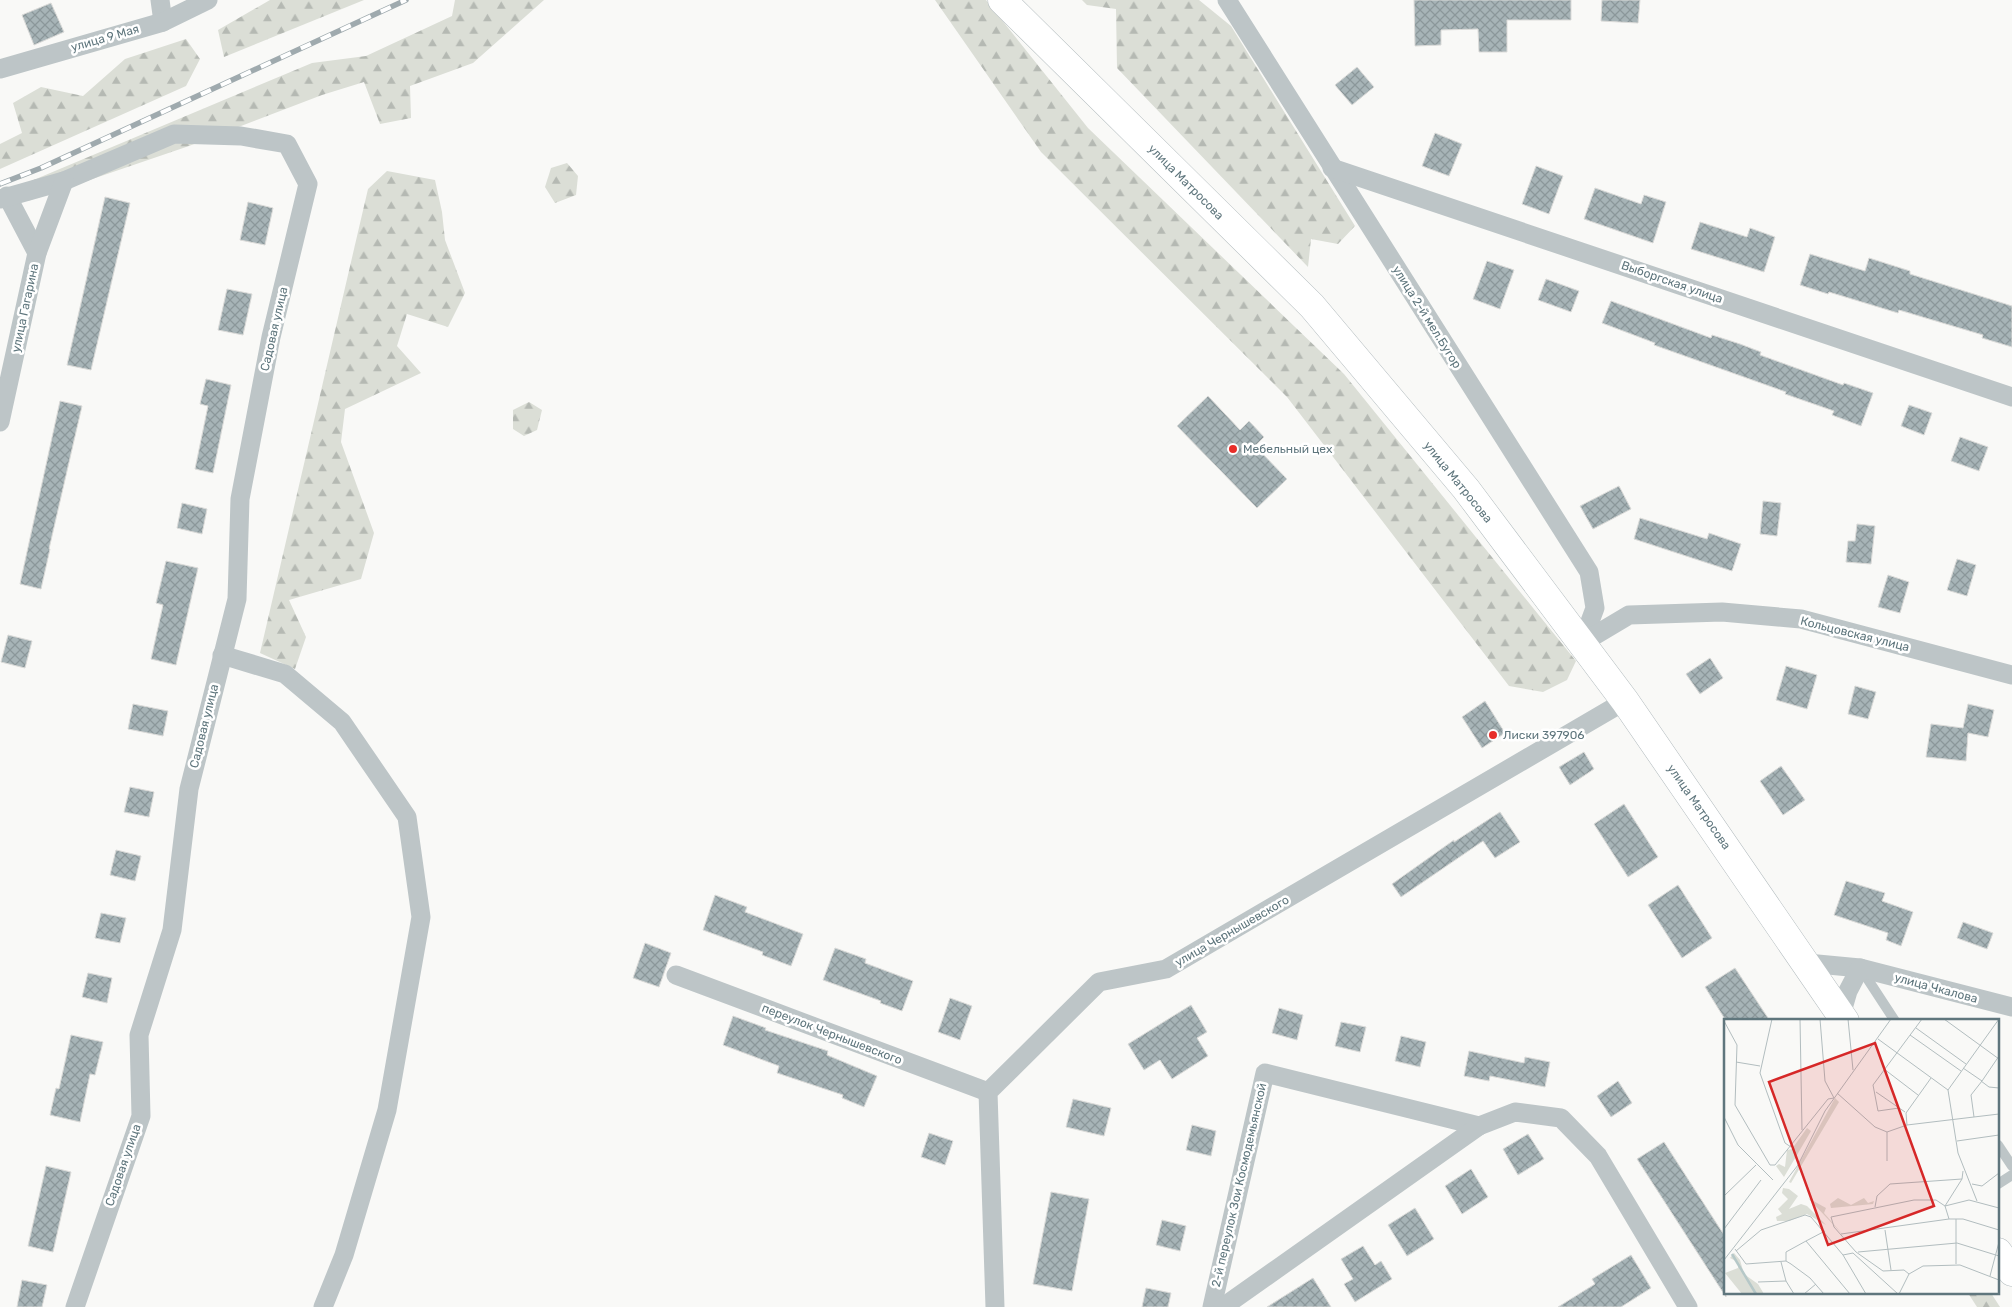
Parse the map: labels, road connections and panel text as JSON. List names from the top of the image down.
{
  "streets": {
    "main road": ["улица Матросова"],
    "street": [
      "улица 9 Мая",
      "Выборгская улица",
      "улица Гагарина",
      "улица 2-й мел.Бугор",
      "Садовая улица",
      "Кольцовская улица",
      "улица Чернышевского",
      "улица Чкалова",
      "переулок Чернышевского",
      "2-й переулок Зои Космодемьянской"
    ]
  },
  "crossings": [
    ["улица Матросова", "улица 2-й мел.Бугор"],
    ["улица Матросова", "Кольцовская улица"],
    ["улица Матросова", "улица Чернышевского"],
    ["улица Матросова", "улица Чкалова"],
    ["Выборгская улица", "улица 2-й мел.Бугор"],
    ["улица Гагарина", "Садовая улица"],
    ["улица 2-й мел.Бугор", "Кольцовская улица"],
    ["улица Чернышевского", "переулок Чернышевского"]
  ],
  "places": ["Мебельный цех", "Лиски 397906"]
}
